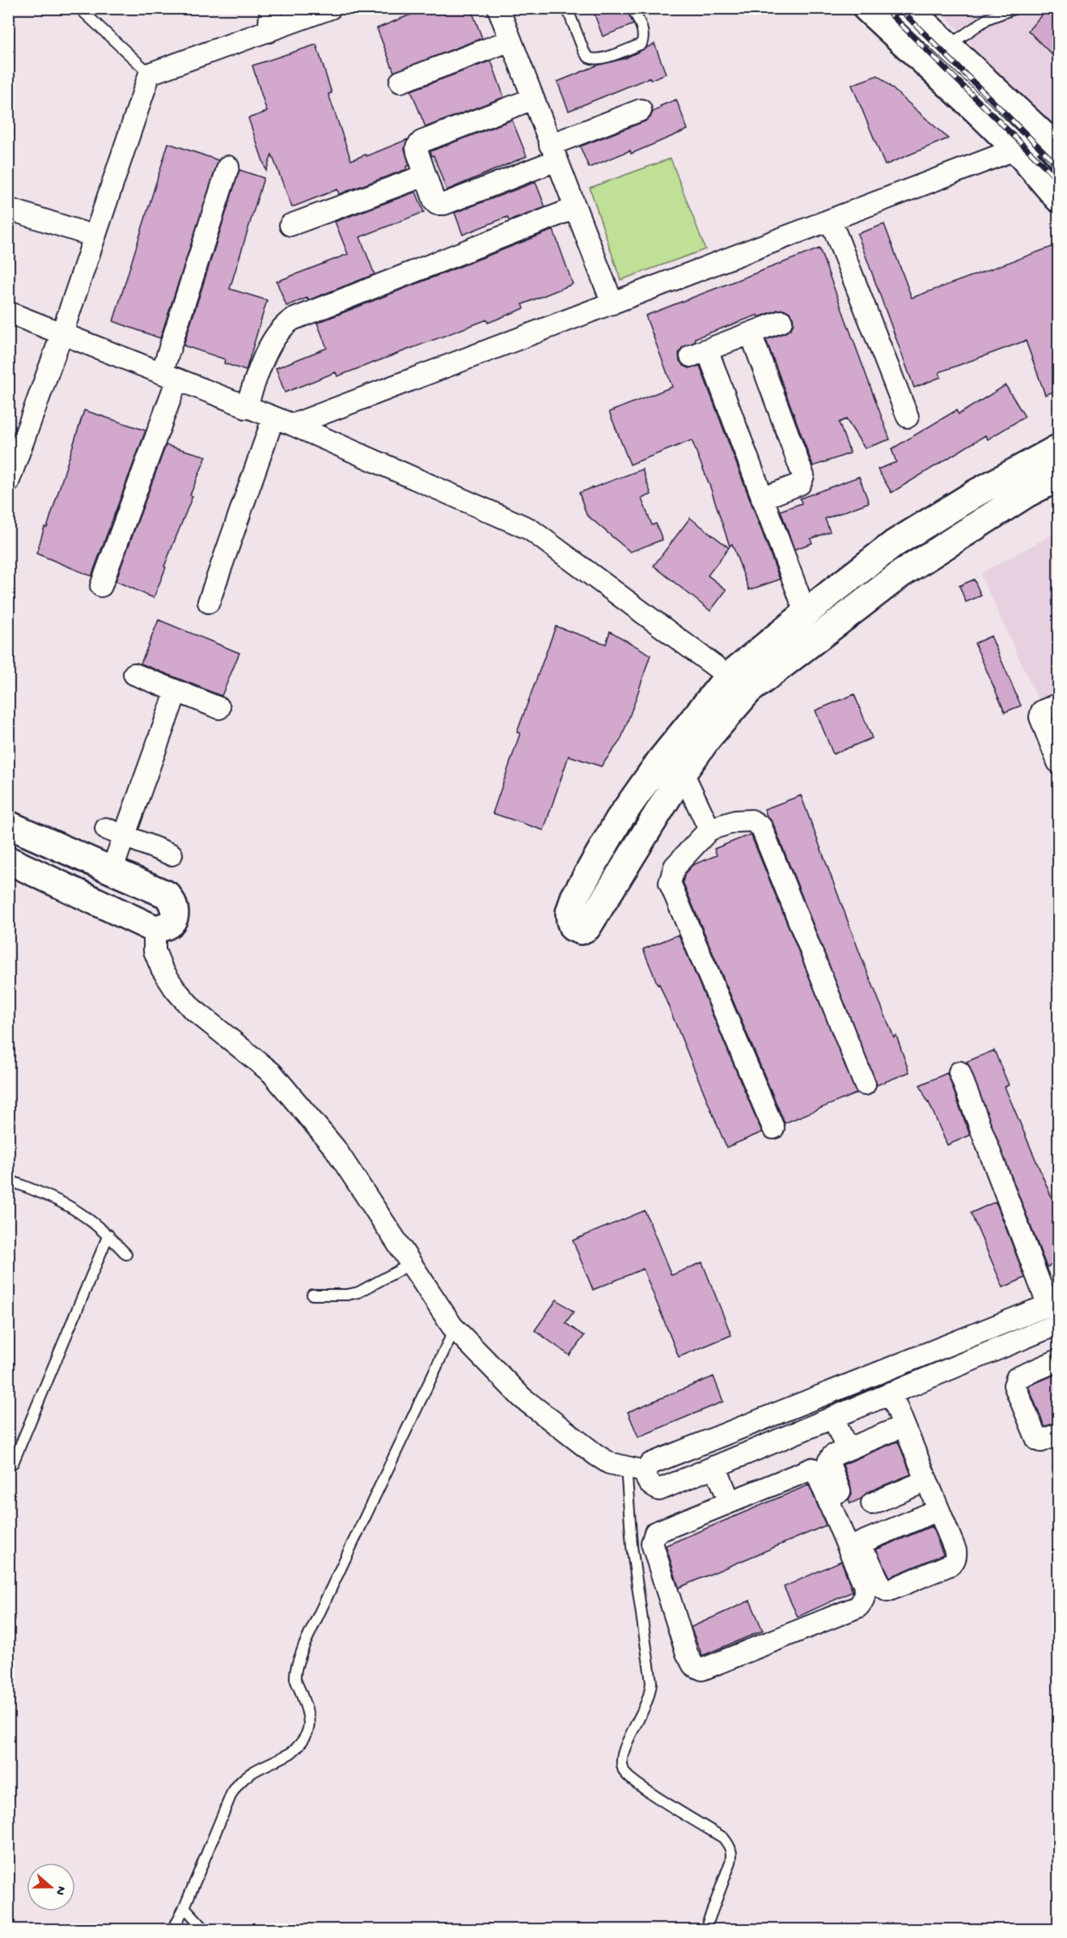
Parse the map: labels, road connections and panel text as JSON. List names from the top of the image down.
{
  "north": "right"
}
